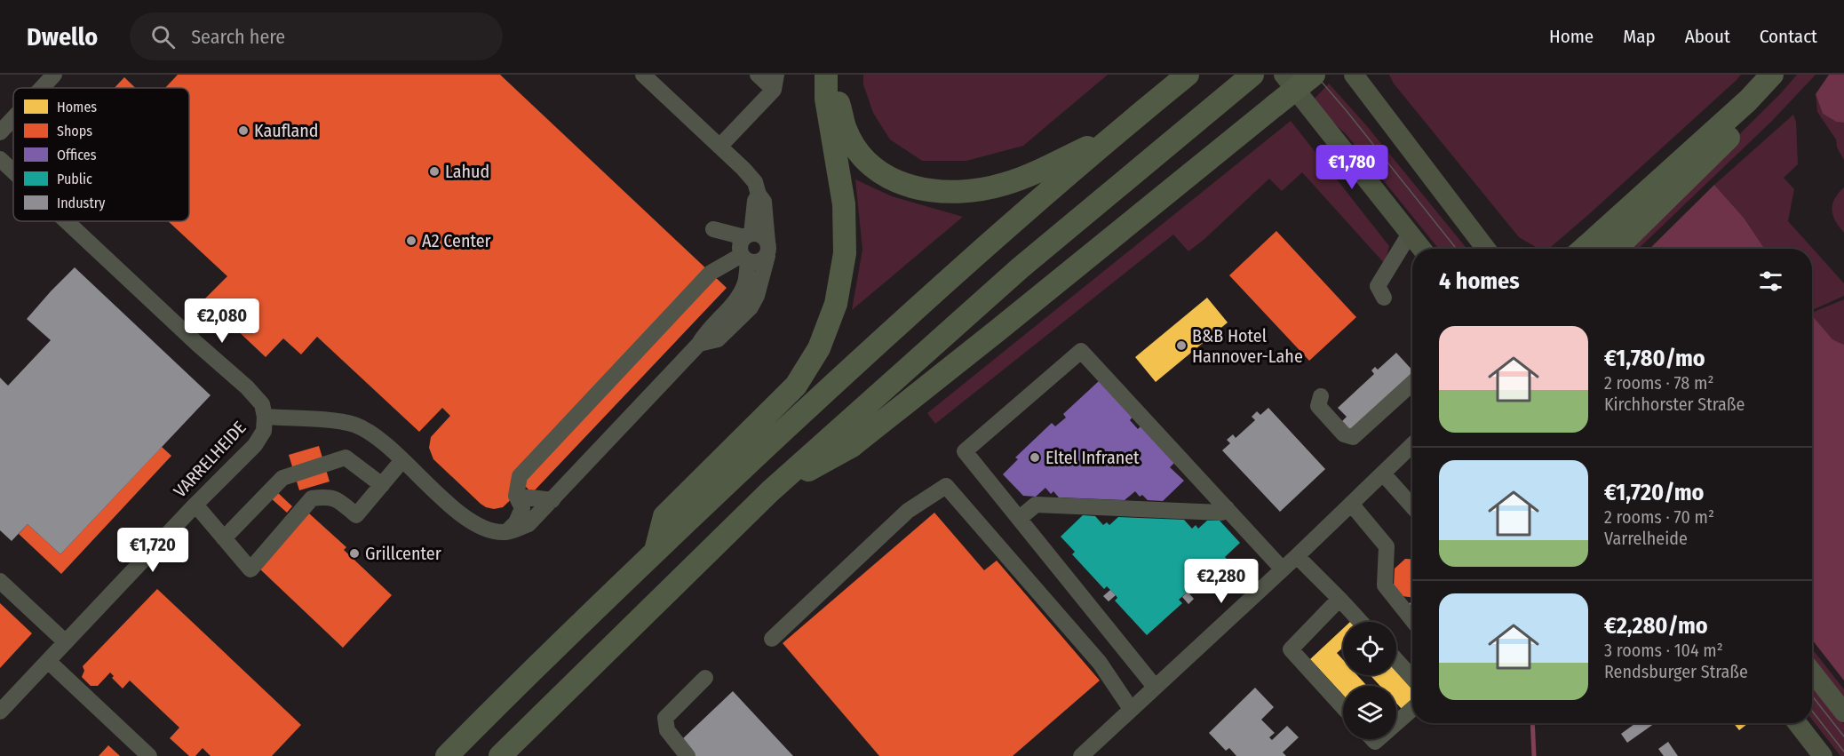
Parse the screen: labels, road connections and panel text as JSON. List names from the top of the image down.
{
  "streets": {
    "street": ["VARRELHEIDE"]
  },
  "places": [
    "Kaufland",
    "Lahud",
    "A2 Center",
    "B&B Hotel Hannover-Lahe",
    "Eltel Infranet",
    "Grillcenter"
  ],
  "legend": [
    "Homes",
    "Shops",
    "Offices",
    "Public",
    "Industry"
  ],
  "page": {
    "header": "Dwello",
    "search": "Search here",
    "nav": [
      "Home",
      "Map",
      "About",
      "Contact"
    ],
    "price": [
      "€1,780",
      "€2,080",
      "€1,720",
      "€2,280"
    ],
    "heading": "4 homes",
    "list": [
      {
        "name": "€1,780/mo",
        "note": "2 rooms · 78 m² · Kirchhorster Straße"
      },
      {
        "name": "€1,720/mo",
        "note": "2 rooms · 70 m² · Varrelheide"
      },
      {
        "name": "€2,280/mo",
        "note": "3 rooms · 104 m² · Rendsburger Straße"
      }
    ]
  }
}
